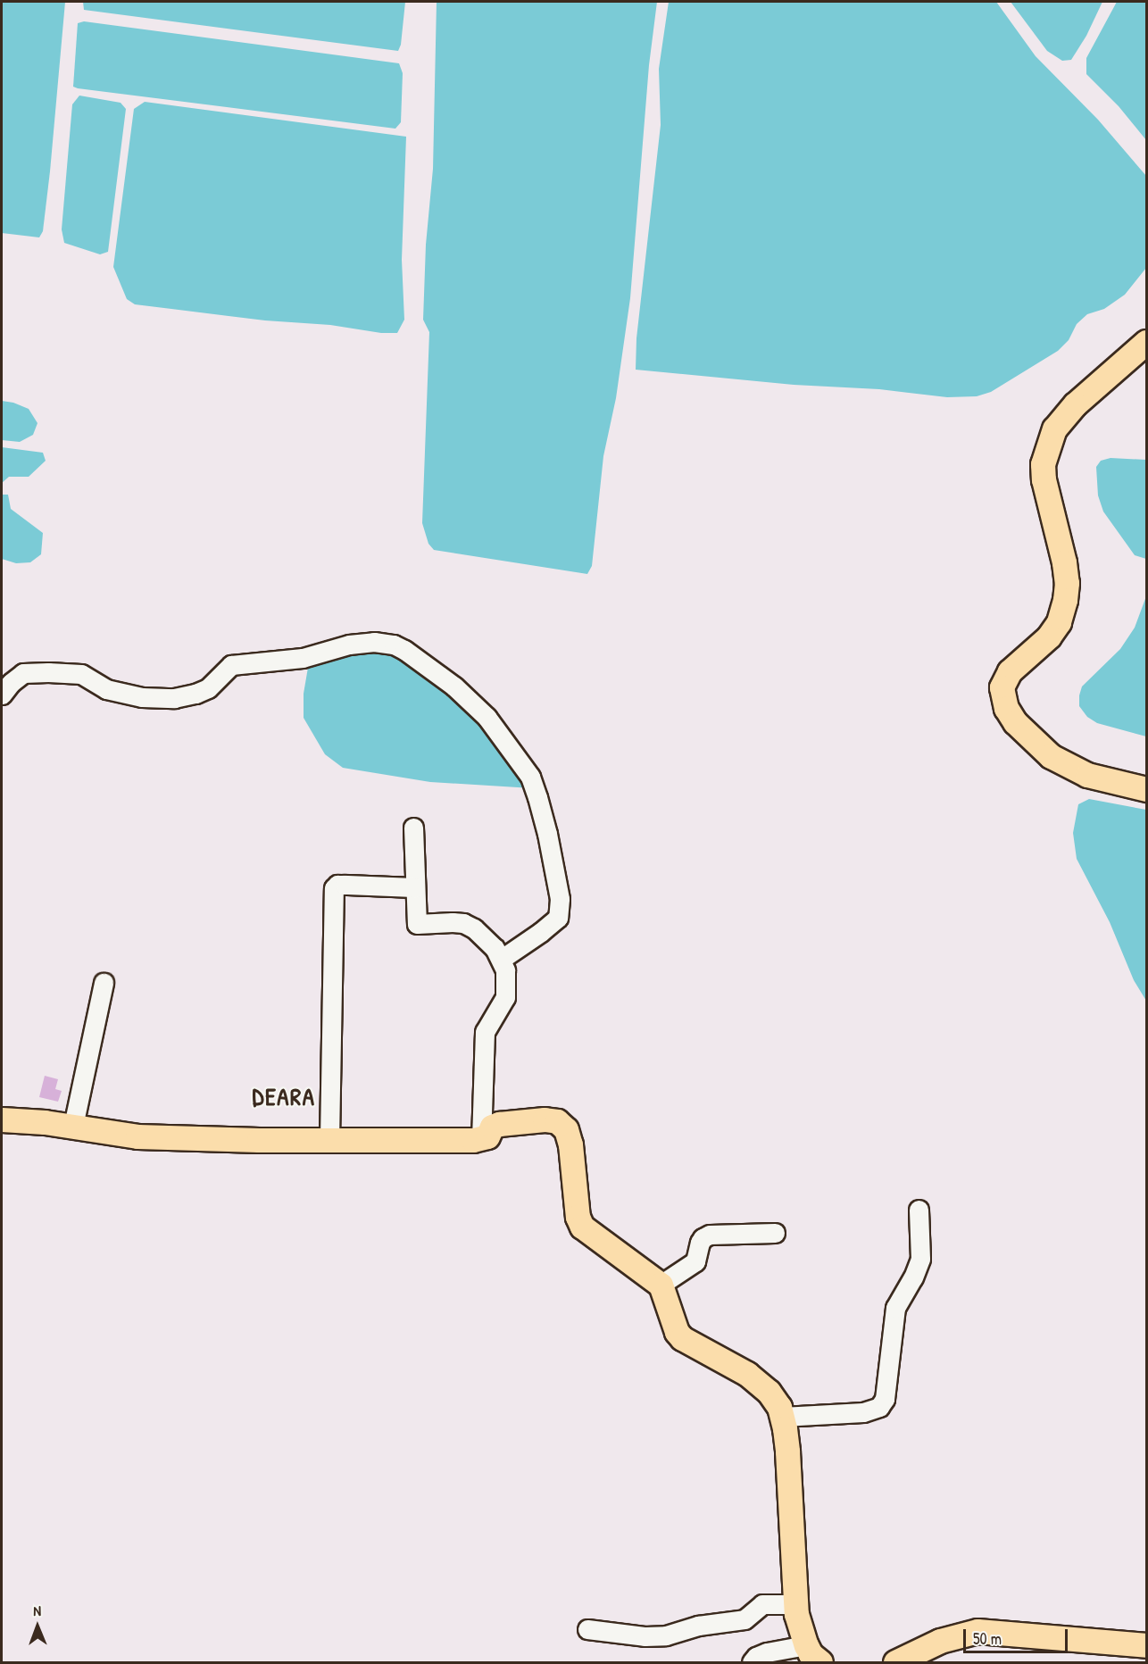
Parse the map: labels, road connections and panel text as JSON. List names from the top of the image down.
{
  "districts": ["DEARA"],
  "scale_bar": "50 m",
  "north": "top"
}
